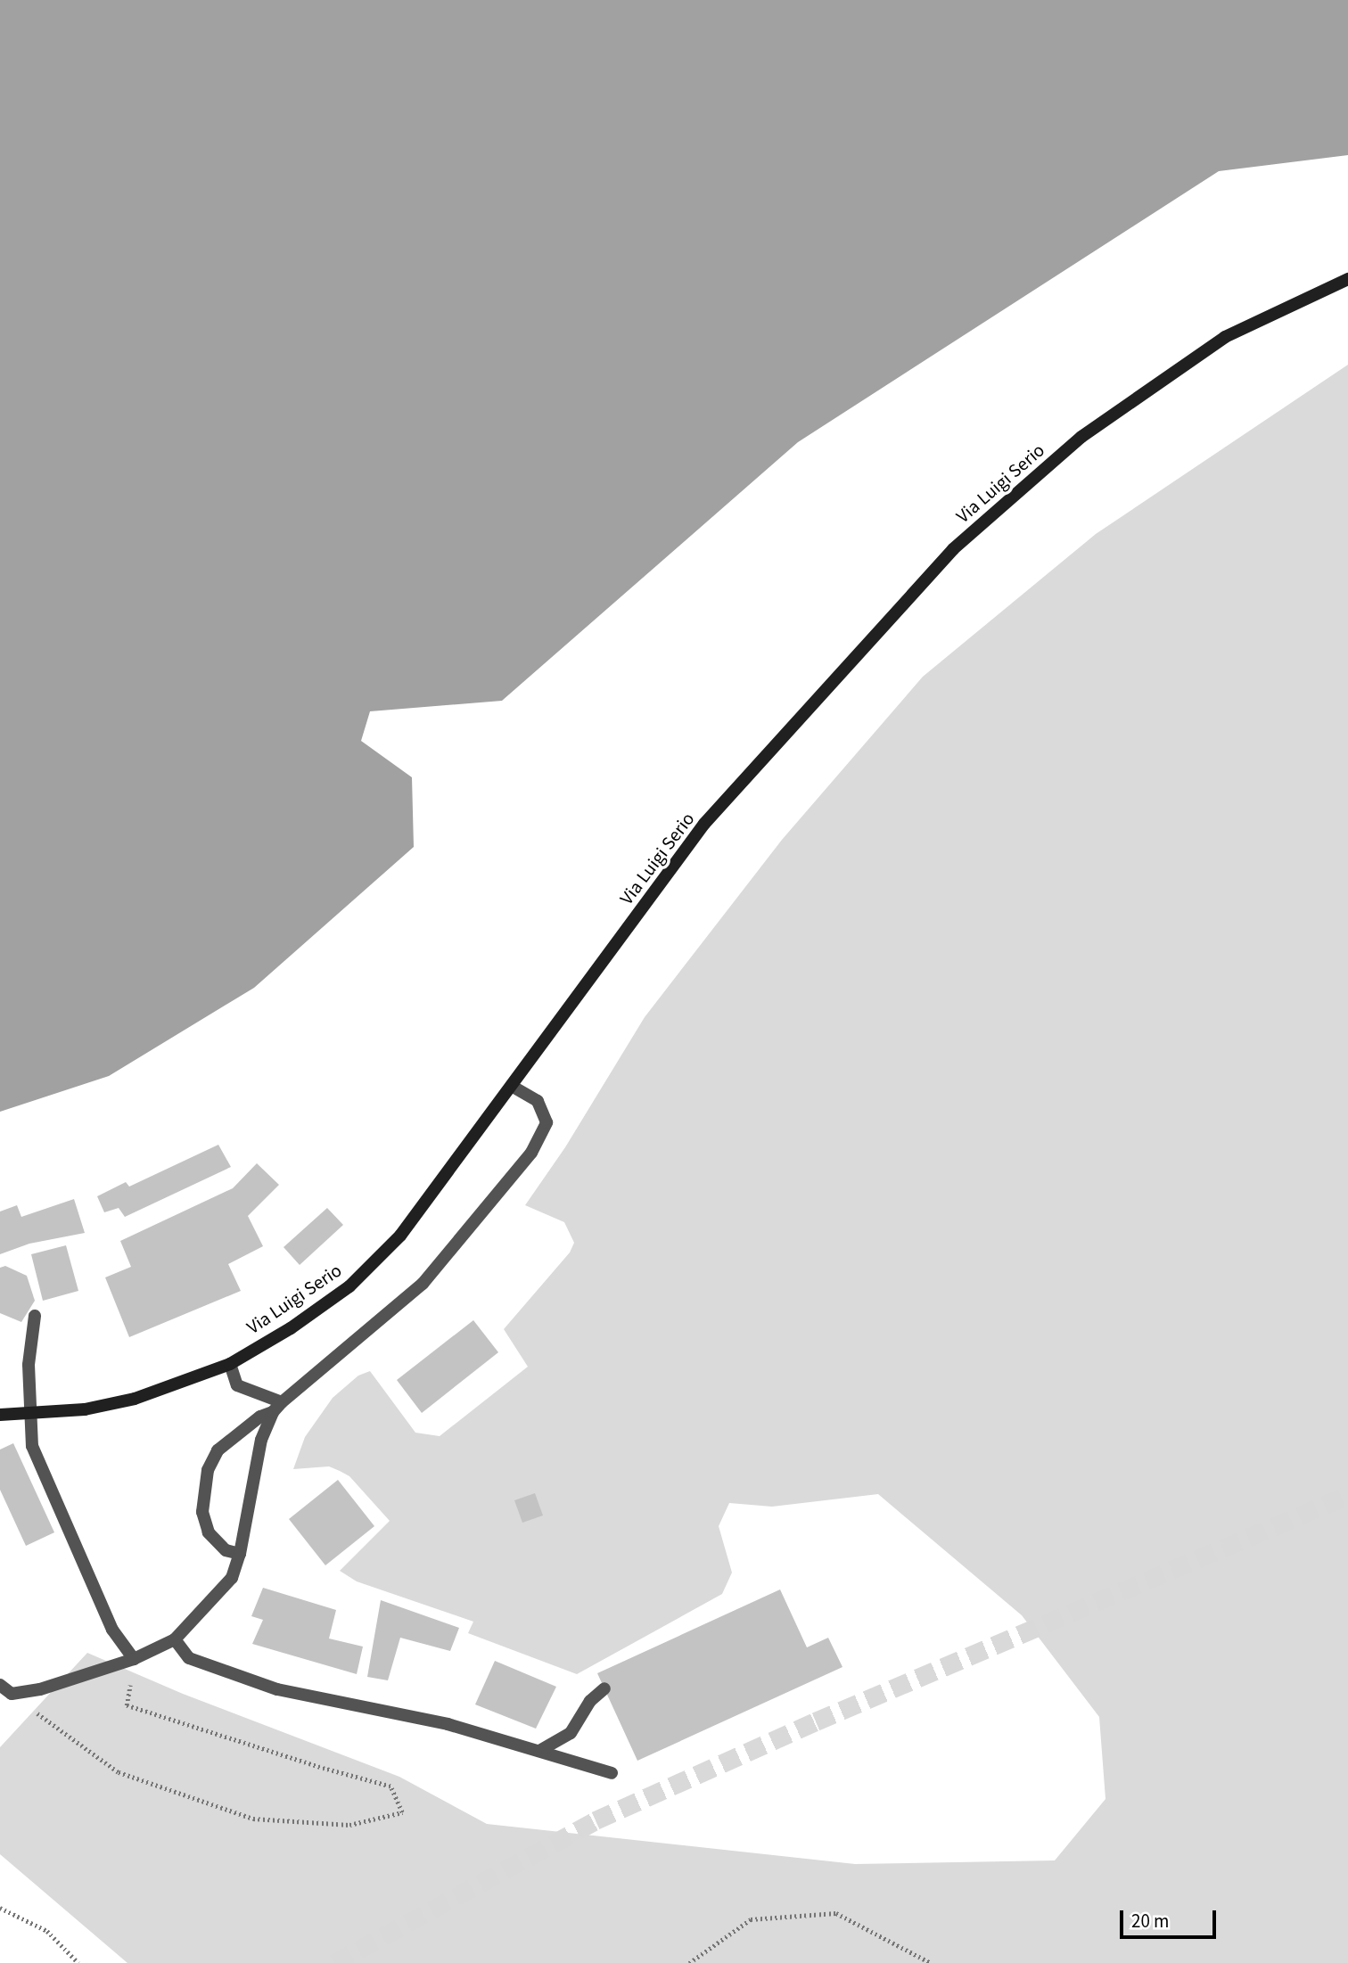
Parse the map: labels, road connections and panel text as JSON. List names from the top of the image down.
{
  "streets": {
    "main road": ["Via Luigi Serio"]
  },
  "scale_bar": "20 m"
}
